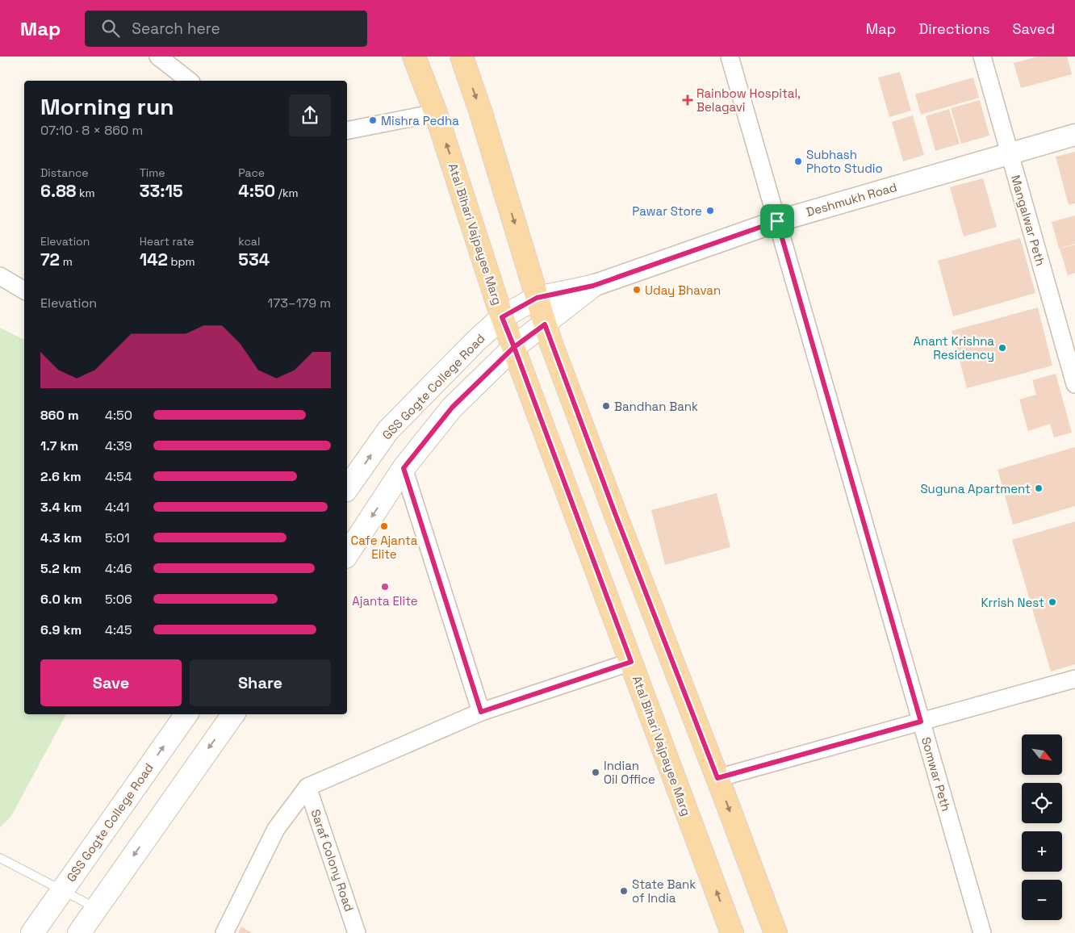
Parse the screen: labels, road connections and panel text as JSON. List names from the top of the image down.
{
  "streets": {
    "main road": ["Deshmukh Road", "Atal Bihari Vajpayee Marg", "GSS Gogte College Road"],
    "street": ["Mangalwar Peth", "Somwar Peth", "Saraf Colony Road"]
  },
  "crossings": [
    ["Deshmukh Road", "Mangalwar Peth"],
    ["Deshmukh Road", "GSS Gogte College Road"],
    ["Deshmukh Road", "Somwar Peth"],
    ["Atal Bihari Vajpayee Marg", "GSS Gogte College Road"]
  ],
  "places": {
    "health": ["Rainbow Hospital, Belagavi"],
    "other": [
      "Mishra Pedha",
      "Subhash Photo Studio",
      "Pawar Store",
      "Uday Bhavan",
      "Anant Krishna Residency",
      "Bandhan Bank",
      "Suguna Apartment",
      "Cafe Ajanta Elite",
      "Ajanta Elite",
      "Krrish Nest",
      "Indian Oil Office",
      "State Bank of India"
    ]
  },
  "north": "bottom right",
  "page": {
    "header": "Map",
    "search": "Search here",
    "nav": ["Map", "Directions", "Saved"],
    "heading": ["Morning run", "07:10 · 8 × 860 m"],
    "stats": [
      ["Distance", "6.88 km"],
      ["Time", "33:15"],
      ["Pace", "4:50 /km"],
      ["Elevation", "72 m"],
      ["Heart rate", "142 bpm"],
      ["kcal", "534"]
    ],
    "chart": ["Elevation", "173–179 m"],
    "list": [
      {
        "name": "860 m",
        "note": "4:50"
      },
      {
        "name": "1.7 km",
        "note": "4:39"
      },
      {
        "name": "2.6 km",
        "note": "4:54"
      },
      {
        "name": "3.4 km",
        "note": "4:41"
      },
      {
        "name": "4.3 km",
        "note": "5:01"
      },
      {
        "name": "5.2 km",
        "note": "4:46"
      },
      {
        "name": "6.0 km",
        "note": "5:06"
      },
      {
        "name": "6.9 km",
        "note": "4:45"
      }
    ],
    "buttons": ["Save", "Share"],
    "map_buttons": ["+", "−"]
  }
}
